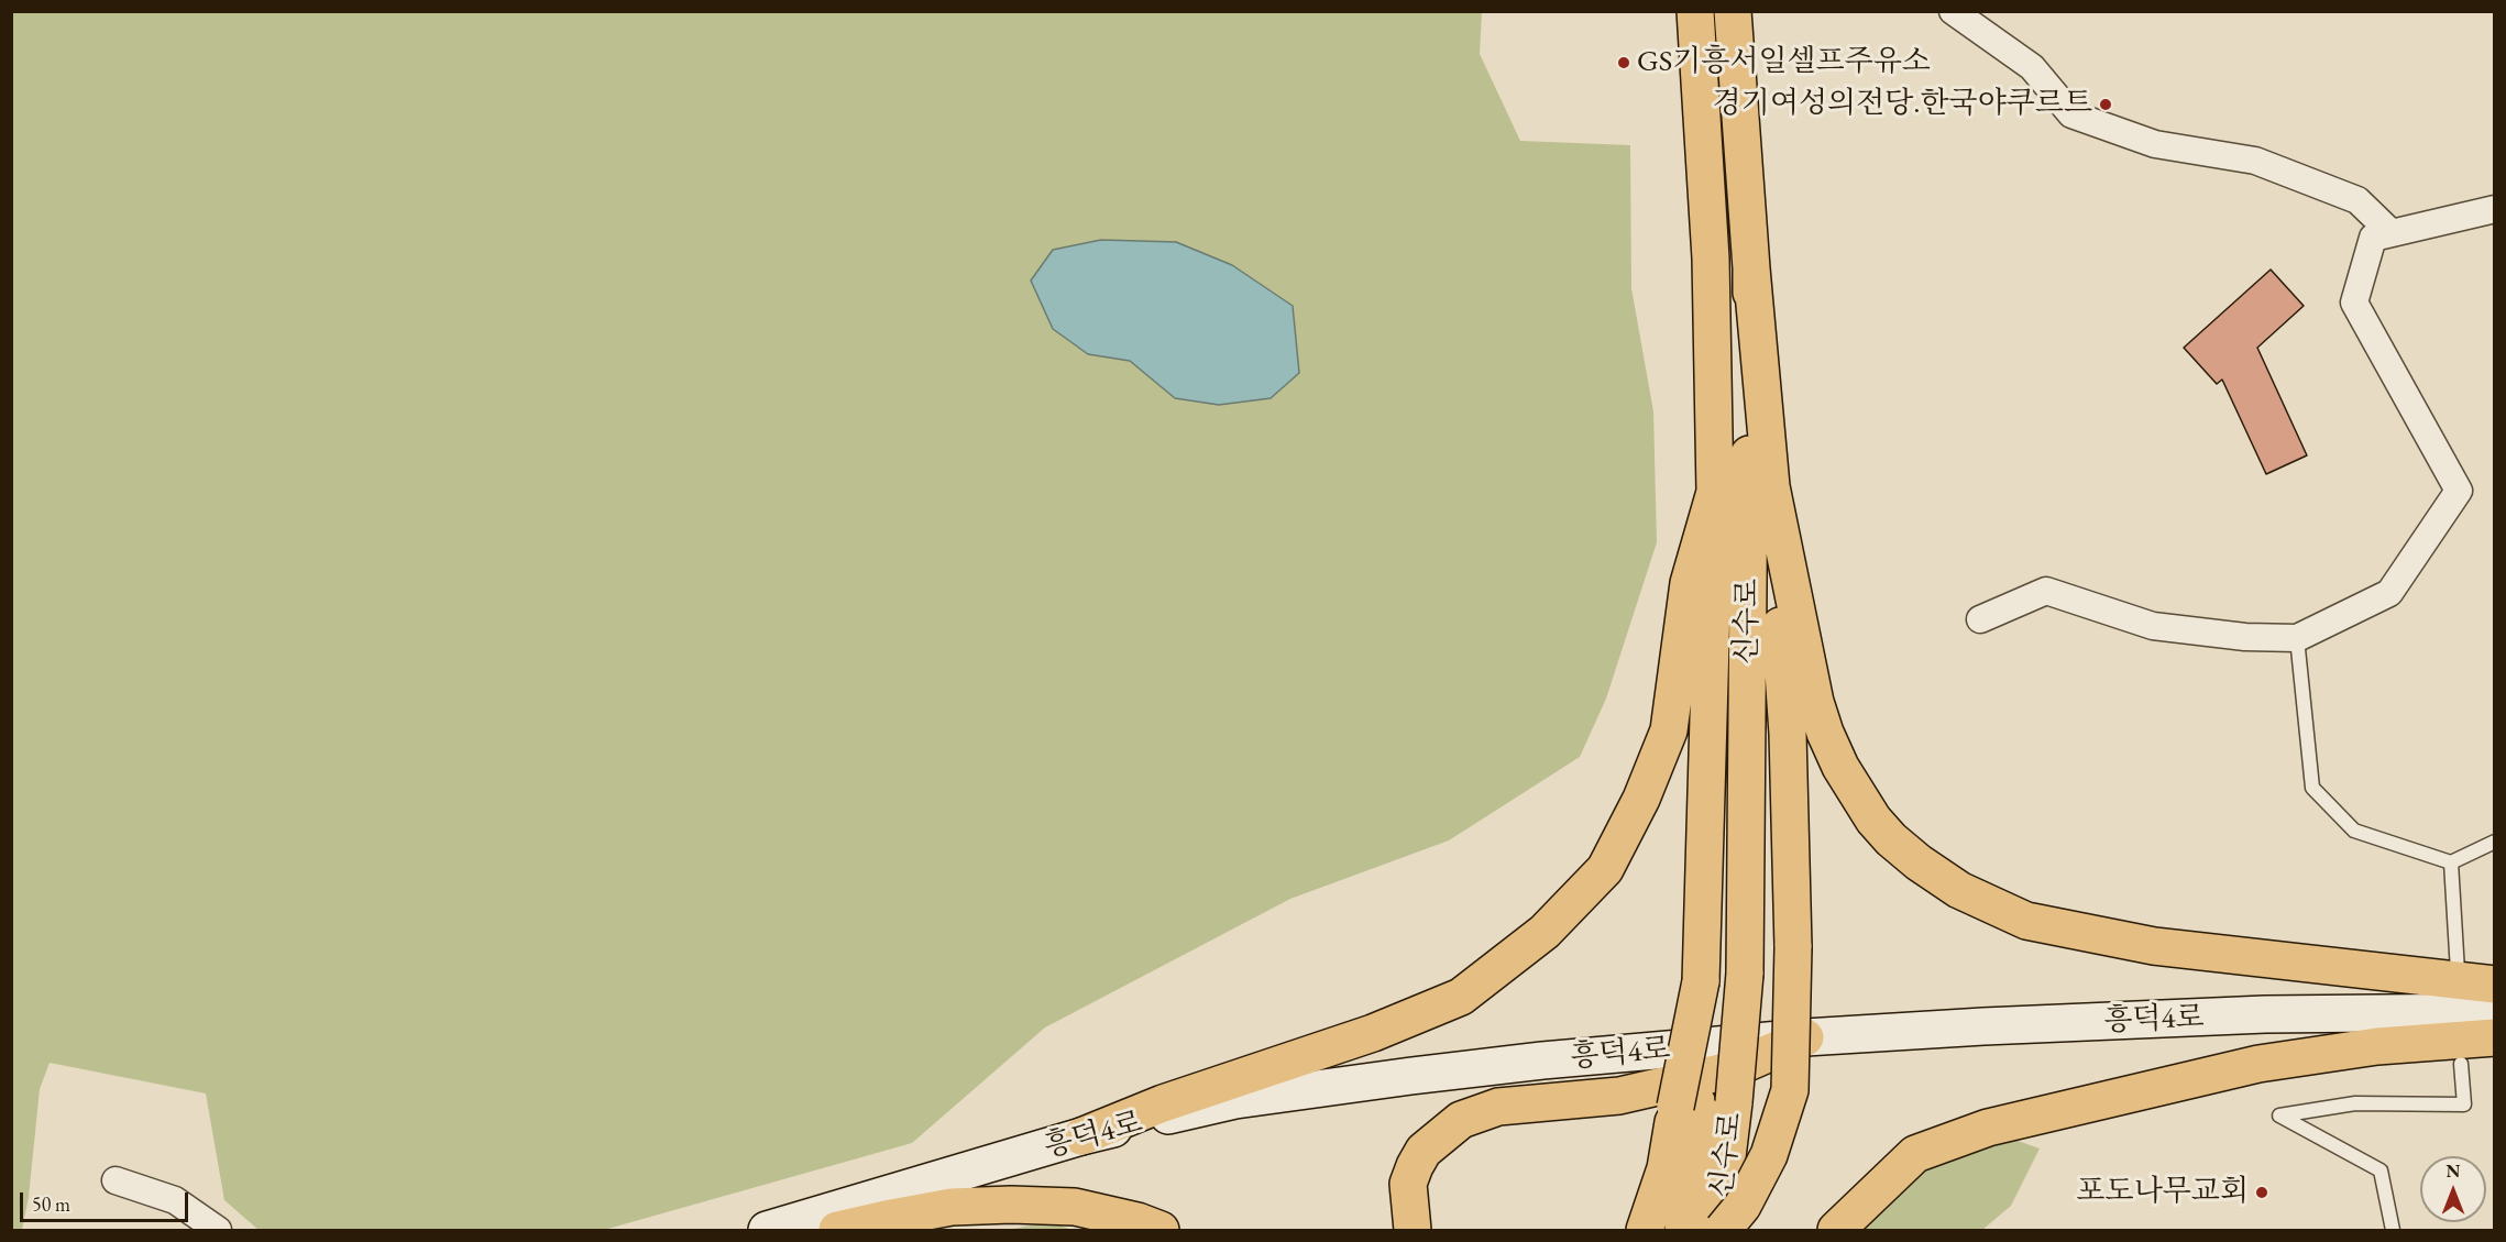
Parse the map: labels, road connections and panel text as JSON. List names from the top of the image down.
{
  "streets": {
    "main road": ["신수로"],
    "street": ["흥덕4로"]
  },
  "places": ["GS기흥서일셀프주유소", "경기여성의전당.한국야쿠르트", "포도나무교회"],
  "scale_bar": "50 m",
  "north": "top"
}
